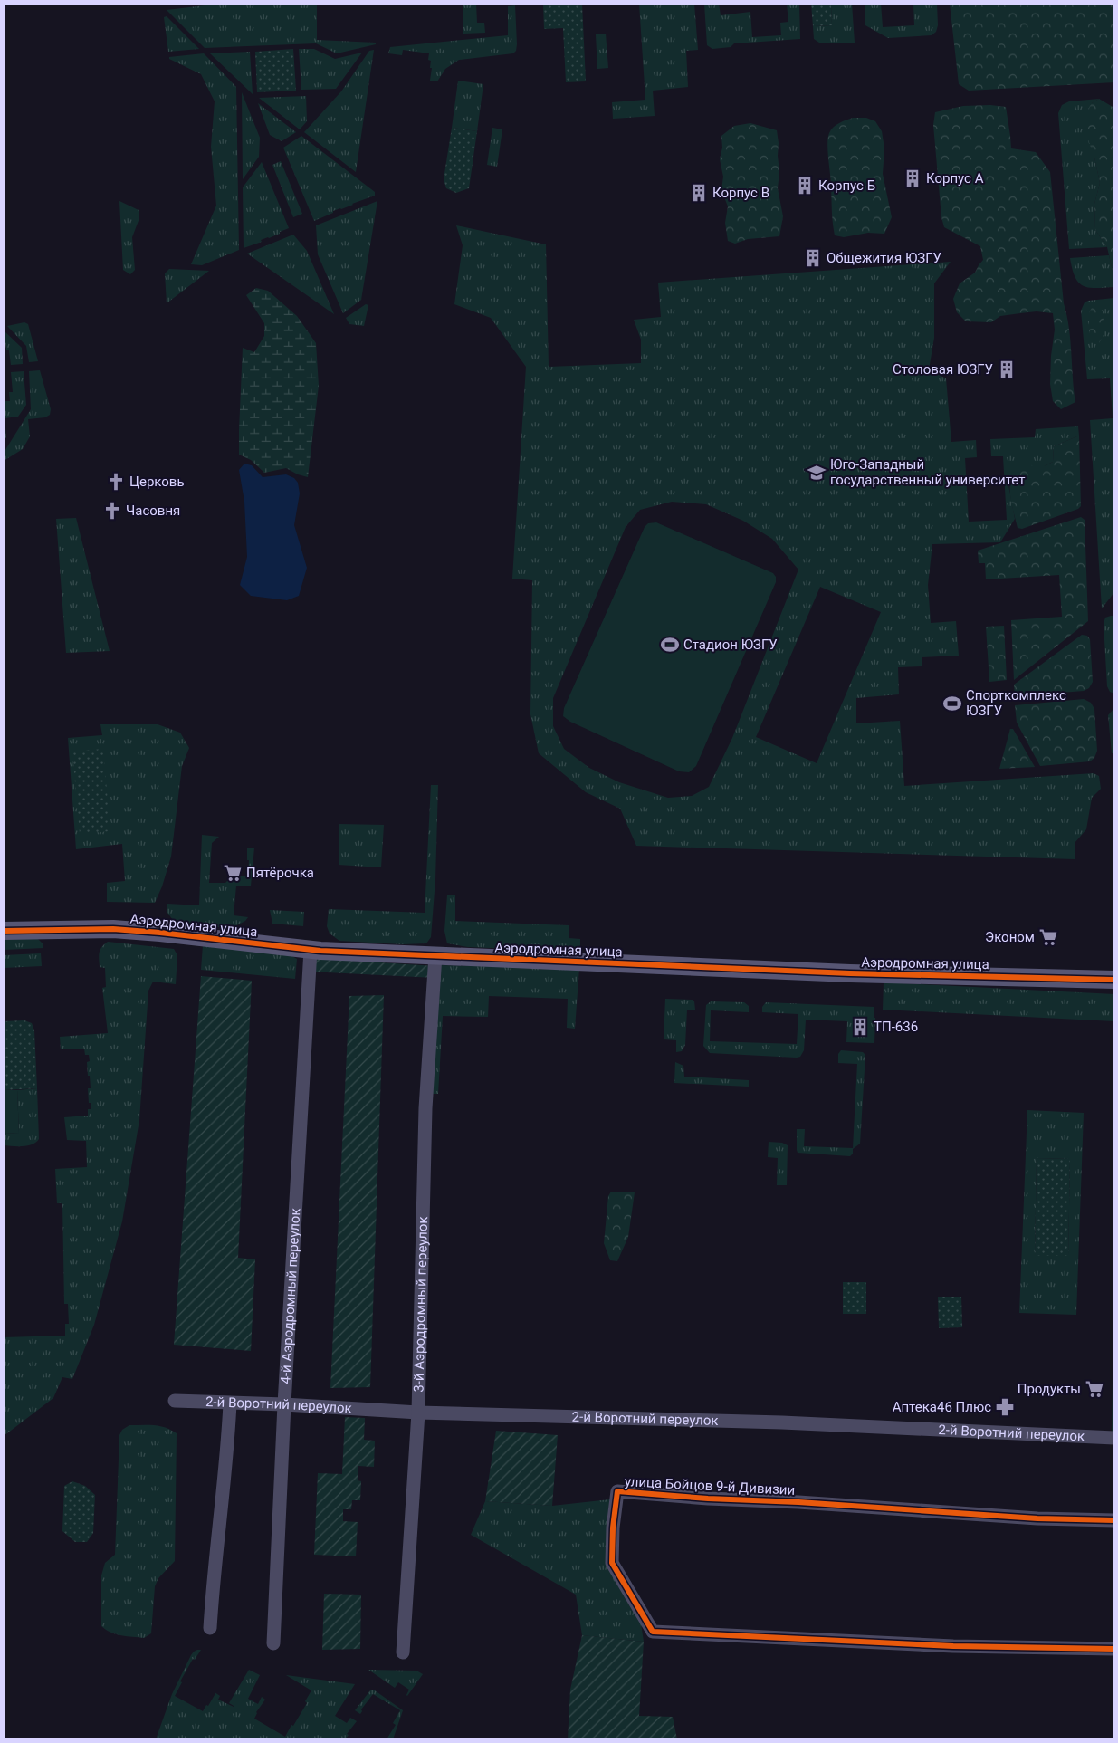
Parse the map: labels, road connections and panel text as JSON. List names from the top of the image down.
{
  "streets": {
    "street": [
      "Аэродромная улица",
      "4-й Аэродромный переулок",
      "3-й Аэродромный переулок",
      "2-й Воротний переулок",
      "улица Бойцов 9-й Дивизии"
    ]
  },
  "crossings": [
    ["Аэродромная улица", "4-й Аэродромный переулок"],
    ["Аэродромная улица", "3-й Аэродромный переулок"],
    ["4-й Аэродромный переулок", "2-й Воротний переулок"],
    ["3-й Аэродромный переулок", "2-й Воротний переулок"]
  ],
  "places": {
    "building": [
      "Корпус А",
      "Корпус Б",
      "Корпус В",
      "Общежития ЮЗГУ",
      "Столовая ЮЗГУ",
      "ТП-636"
    ],
    "school or university": ["Юго-Западный государственный университет"],
    "church": ["Церковь", "Часовня"],
    "sports": ["Стадион ЮЗГУ", "Спорткомплекс ЮЗГУ"],
    "supermarket": ["Пятёрочка", "Эконом", "Продукты"],
    "pharmacy": ["Аптека46 Плюс"]
  }
}
